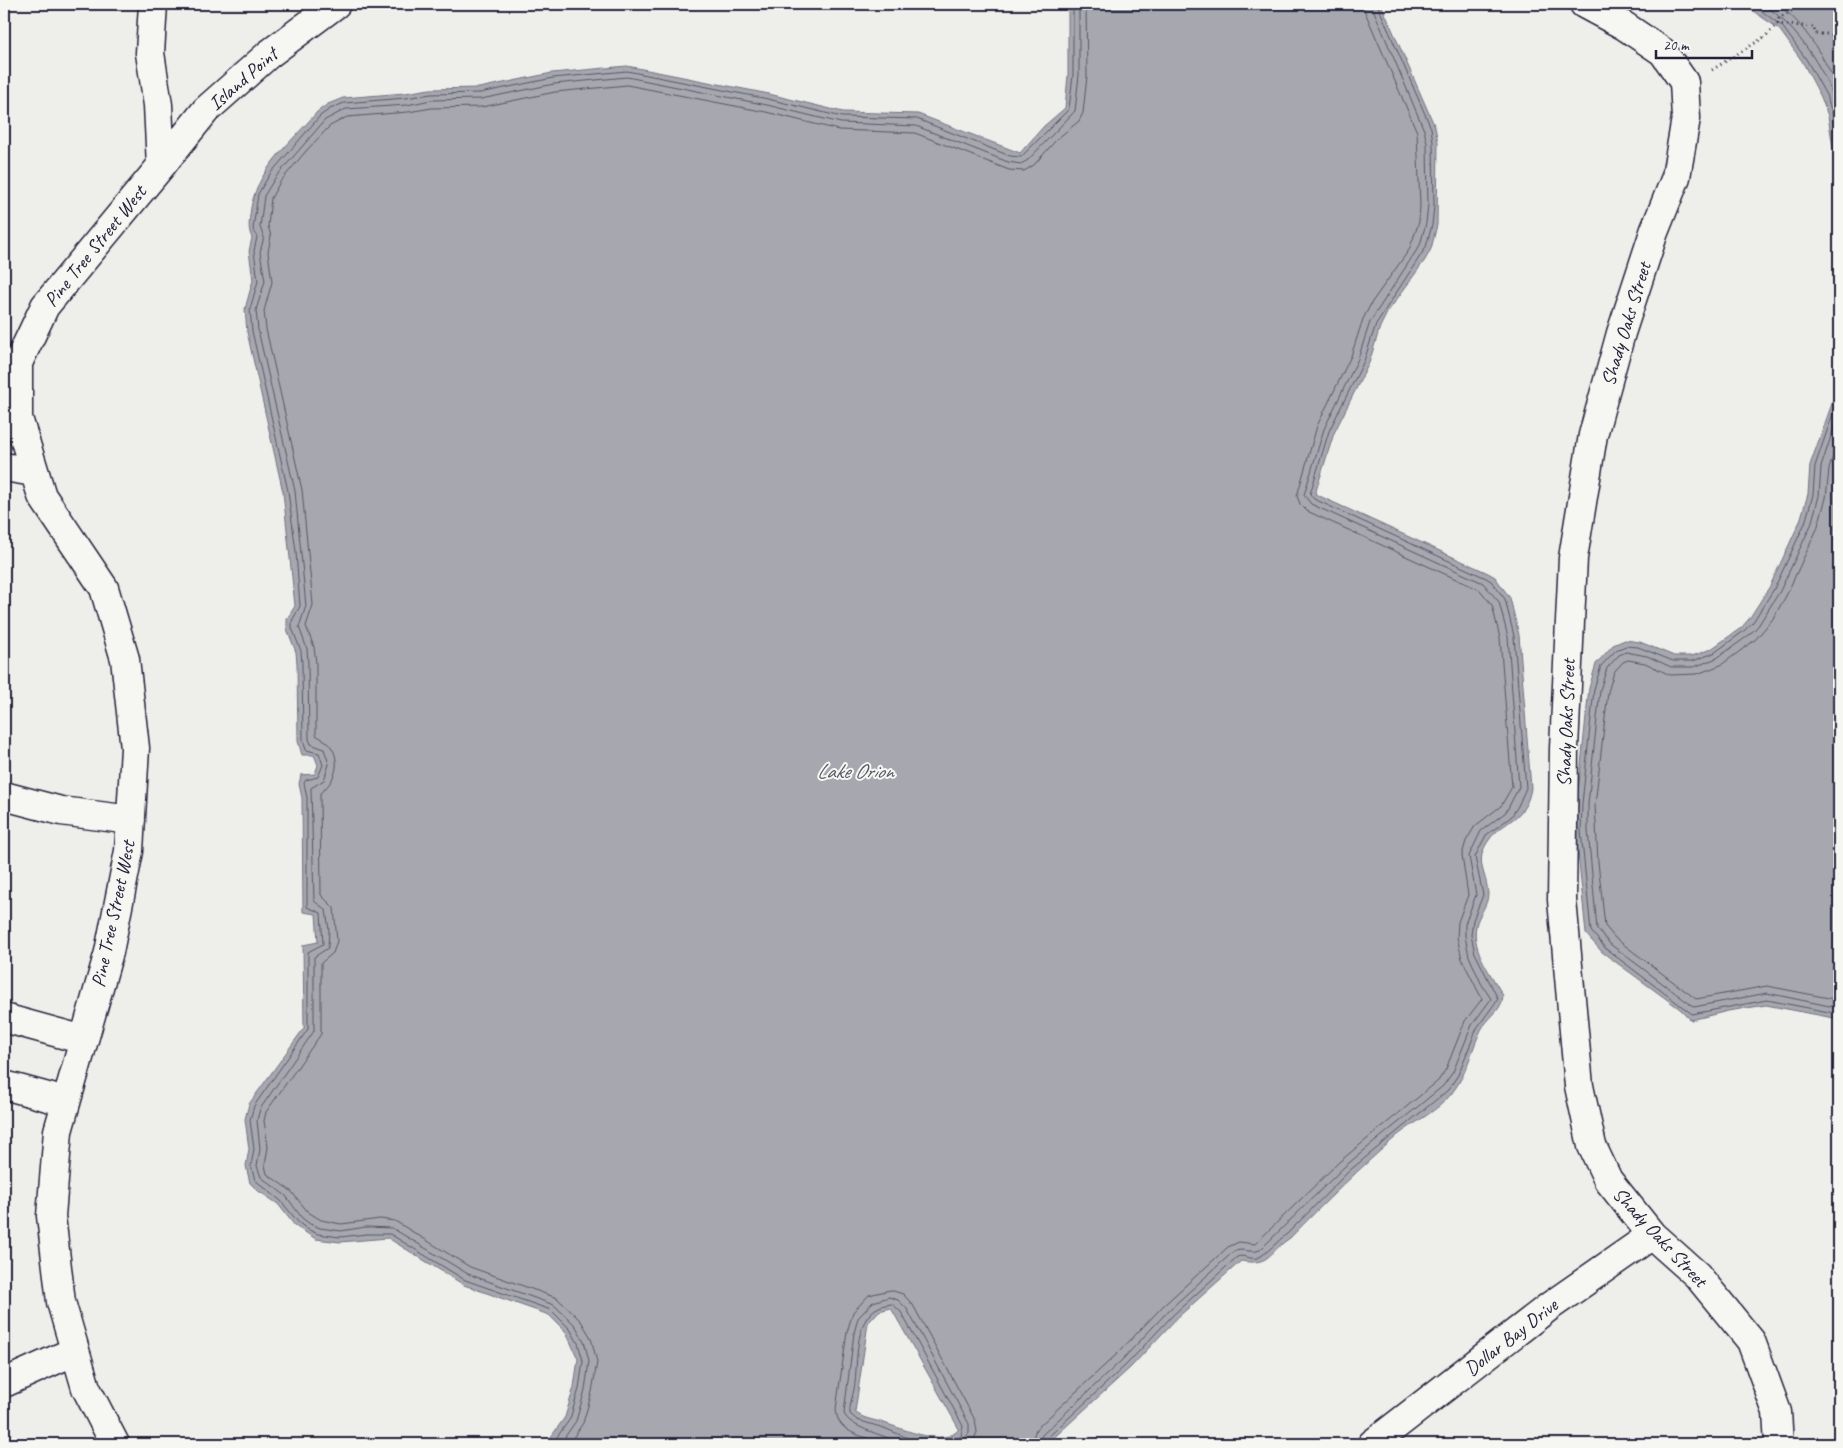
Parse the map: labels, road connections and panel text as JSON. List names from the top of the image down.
{
  "streets": {
    "street": [
      "Island Point",
      "Pine Tree Street West",
      "Shady Oaks Street",
      "Dollar Bay Drive"
    ]
  },
  "crossings": [
    ["Island Point", "Pine Tree Street West"],
    ["Shady Oaks Street", "Dollar Bay Drive"]
  ],
  "water": ["Lake Orion"],
  "scale_bar": "20 m"
}
